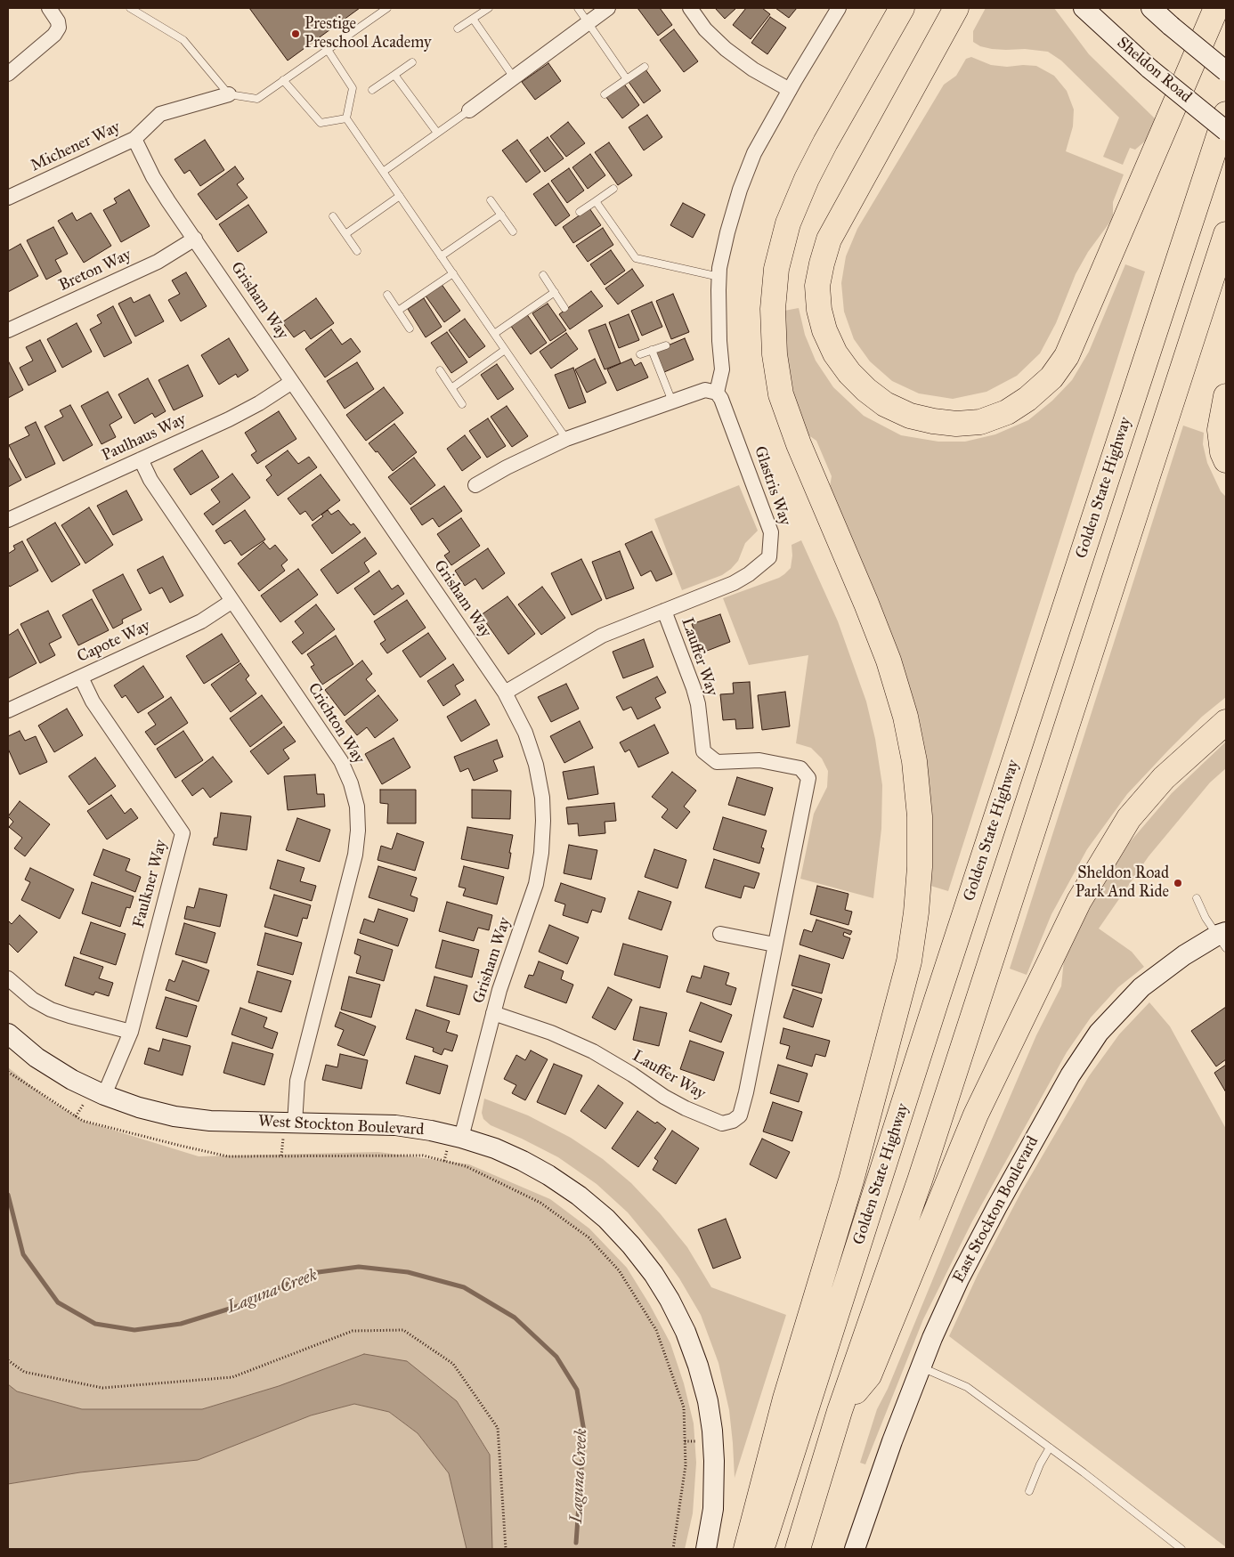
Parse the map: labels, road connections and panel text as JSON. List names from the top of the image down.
{
  "streets": {
    "highway": ["Golden State Highway"],
    "street": [
      "Sheldon Road",
      "Michener Way",
      "Breton Way",
      "Grisham Way",
      "Paulhaus Way",
      "Glastris Way",
      "Capote Way",
      "Lauffer Way",
      "Crichton Way",
      "Faulkner Way",
      "West Stockton Boulevard",
      "East Stockton Boulevard"
    ]
  },
  "crossings": [
    ["Michener Way", "Grisham Way"],
    ["Breton Way", "Grisham Way"],
    ["Grisham Way", "Paulhaus Way"],
    ["Grisham Way", "Glastris Way"],
    ["Grisham Way", "Lauffer Way"],
    ["Grisham Way", "West Stockton Boulevard"],
    ["Paulhaus Way", "Crichton Way"],
    ["Glastris Way", "Lauffer Way"],
    ["Capote Way", "Crichton Way"],
    ["Capote Way", "Faulkner Way"],
    ["Crichton Way", "West Stockton Boulevard"],
    ["Faulkner Way", "West Stockton Boulevard"]
  ],
  "water": ["Laguna Creek"],
  "places": ["Prestige Preschool Academy", "Sheldon Road Park And Ride"]
}
